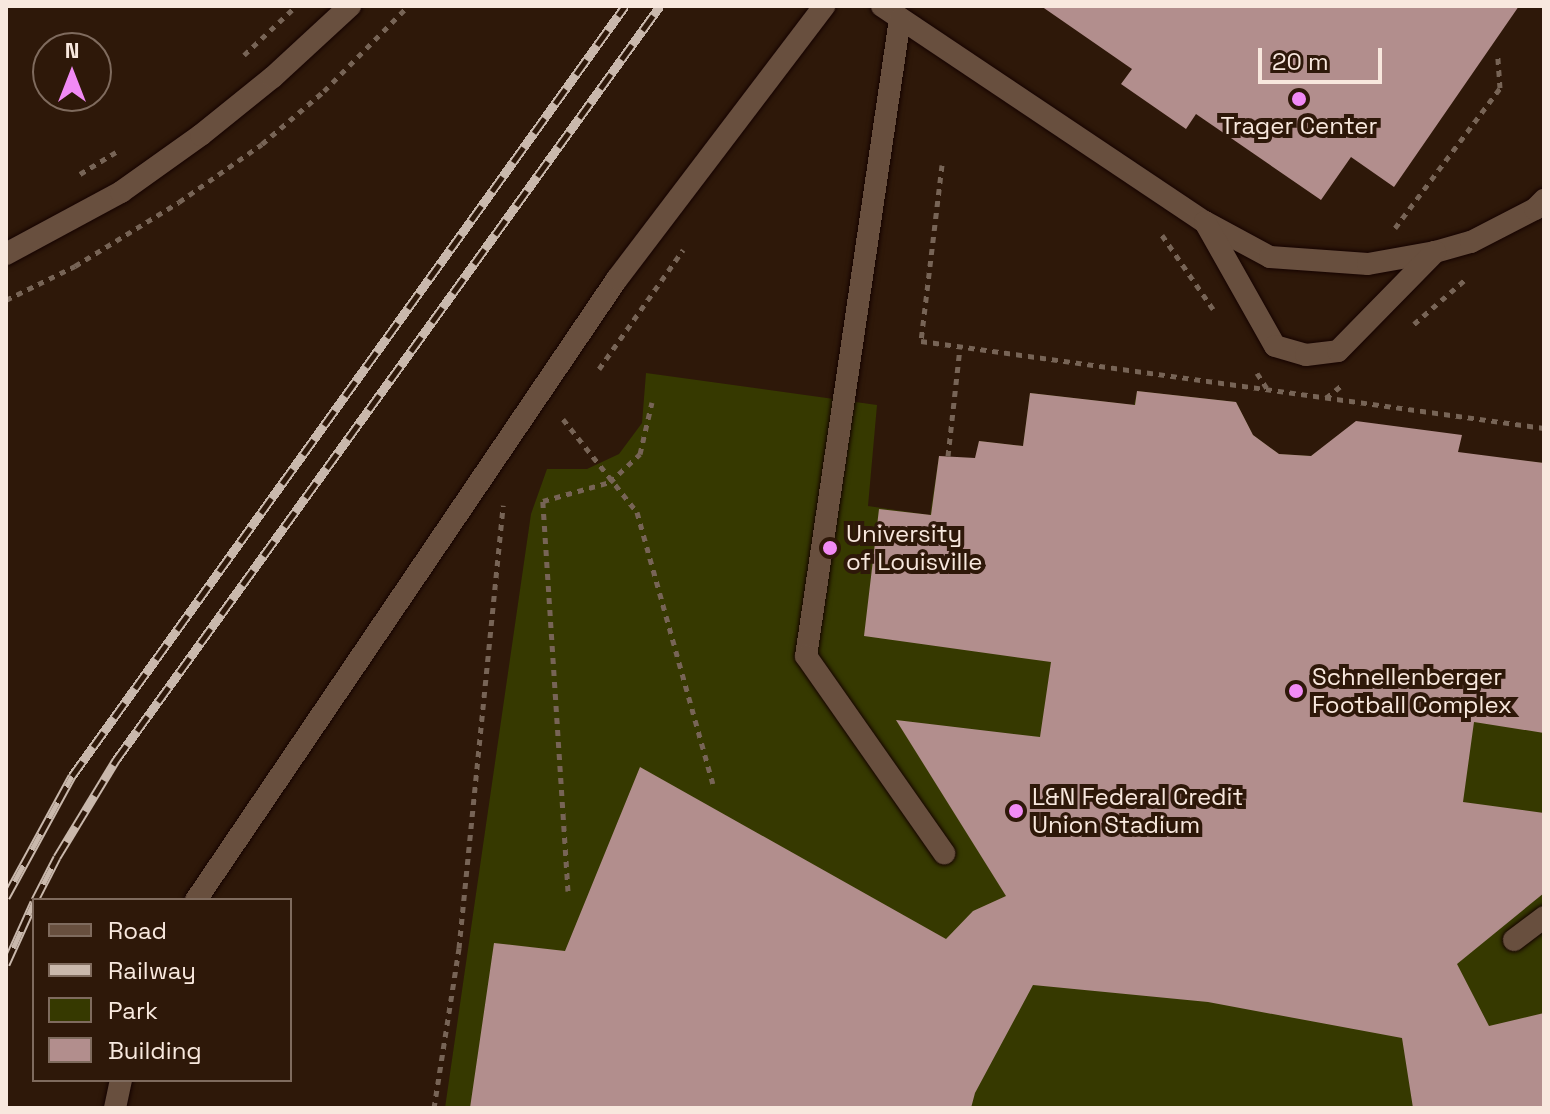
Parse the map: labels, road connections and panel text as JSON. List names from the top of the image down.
{
  "places": [
    "Trager Center",
    "University of Louisville",
    "Schnellenberger Football Complex",
    "L&N Federal Credit Union Stadium"
  ],
  "legend": [
    "Road",
    "Railway",
    "Park",
    "Building"
  ],
  "scale_bar": "20 m",
  "north": "top"
}
